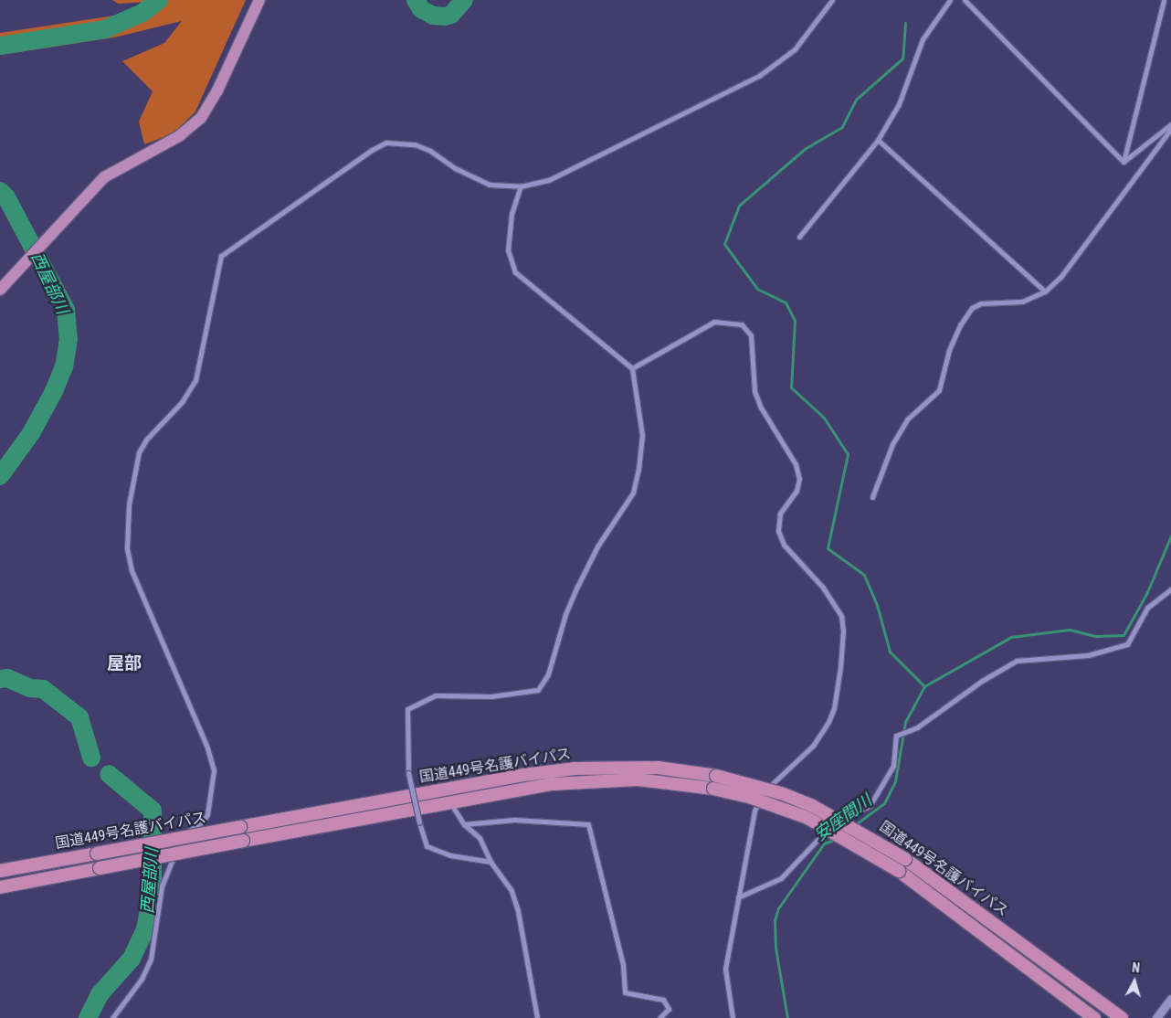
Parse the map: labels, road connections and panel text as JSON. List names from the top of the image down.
{
  "streets": {
    "highway": ["国道449号名護バイパス"]
  },
  "districts": ["屋部"],
  "water": ["西屋部川", "安座間川"],
  "north": "top"
}
